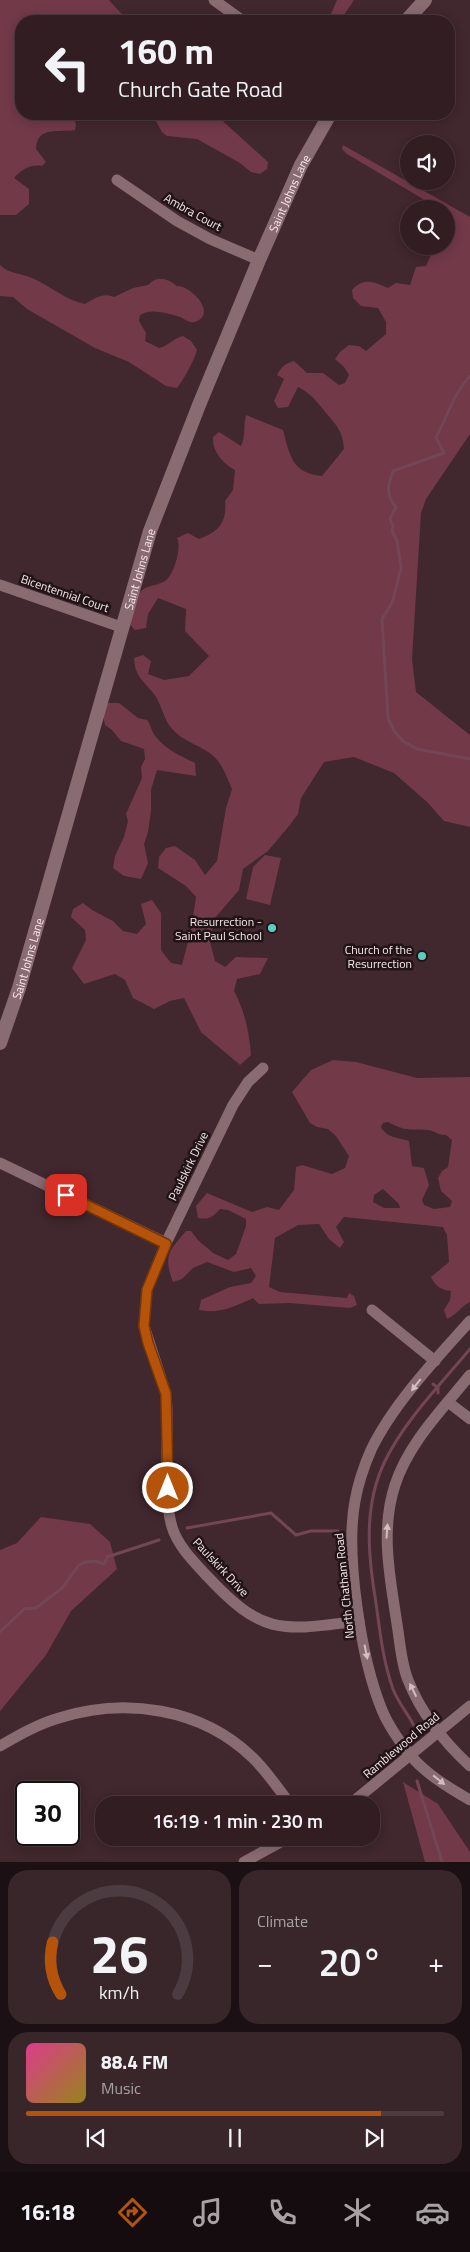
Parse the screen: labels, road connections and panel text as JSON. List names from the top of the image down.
{
  "streets": {
    "street": [
      "Saint Johns Lane",
      "Ambra Court",
      "Bicentennial Court",
      "Paulskirk Drive",
      "North Chatham Road",
      "Ramblewood Road"
    ]
  },
  "crossings": [
    ["Saint Johns Lane", "Ambra Court"],
    ["Saint Johns Lane", "Bicentennial Court"],
    ["Paulskirk Drive", "North Chatham Road"],
    ["North Chatham Road", "Ramblewood Road"]
  ],
  "places": ["Resurrection - Saint Paul School", "Church of the Resurrection"],
  "page": {
    "turn": ["160 m", "Church Gate Road"],
    "limit": "30",
    "trip": "16:19 · 1 min · 230 m",
    "tile": "Climate",
    "heat": ["−", "20°", "+"],
    "song": ["88.4 FM", "Music"],
    "tabs": "16:18",
    "gauge": ["26", "km/h"]
  }
}
